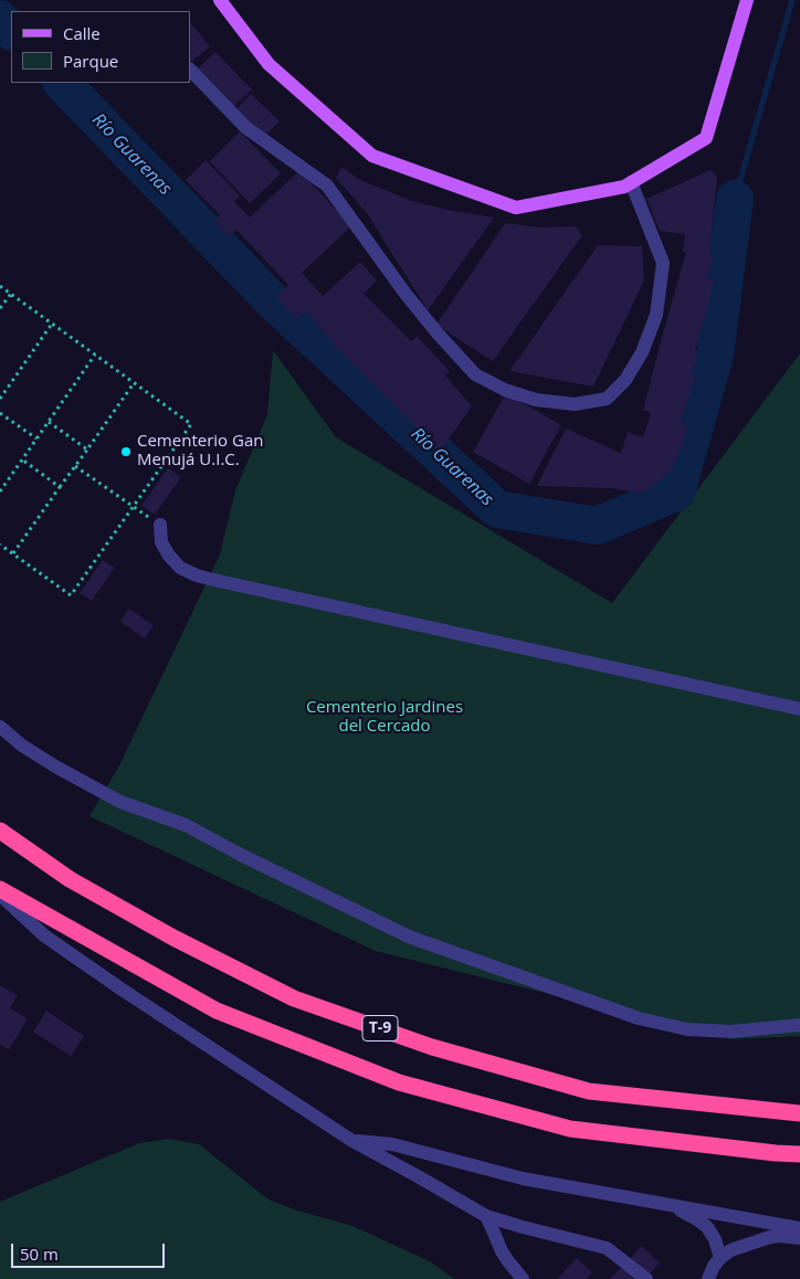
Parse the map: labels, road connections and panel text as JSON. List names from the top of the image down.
{
  "streets": {
    "highway": ["T-9"]
  },
  "water": ["Río Guarenas"],
  "parks": ["Cementerio Jardines del Cercado"],
  "places": ["Cementerio Gan Menujá U.I.C."],
  "legend": ["Calle", "Parque"],
  "scale_bar": "50 m"
}
